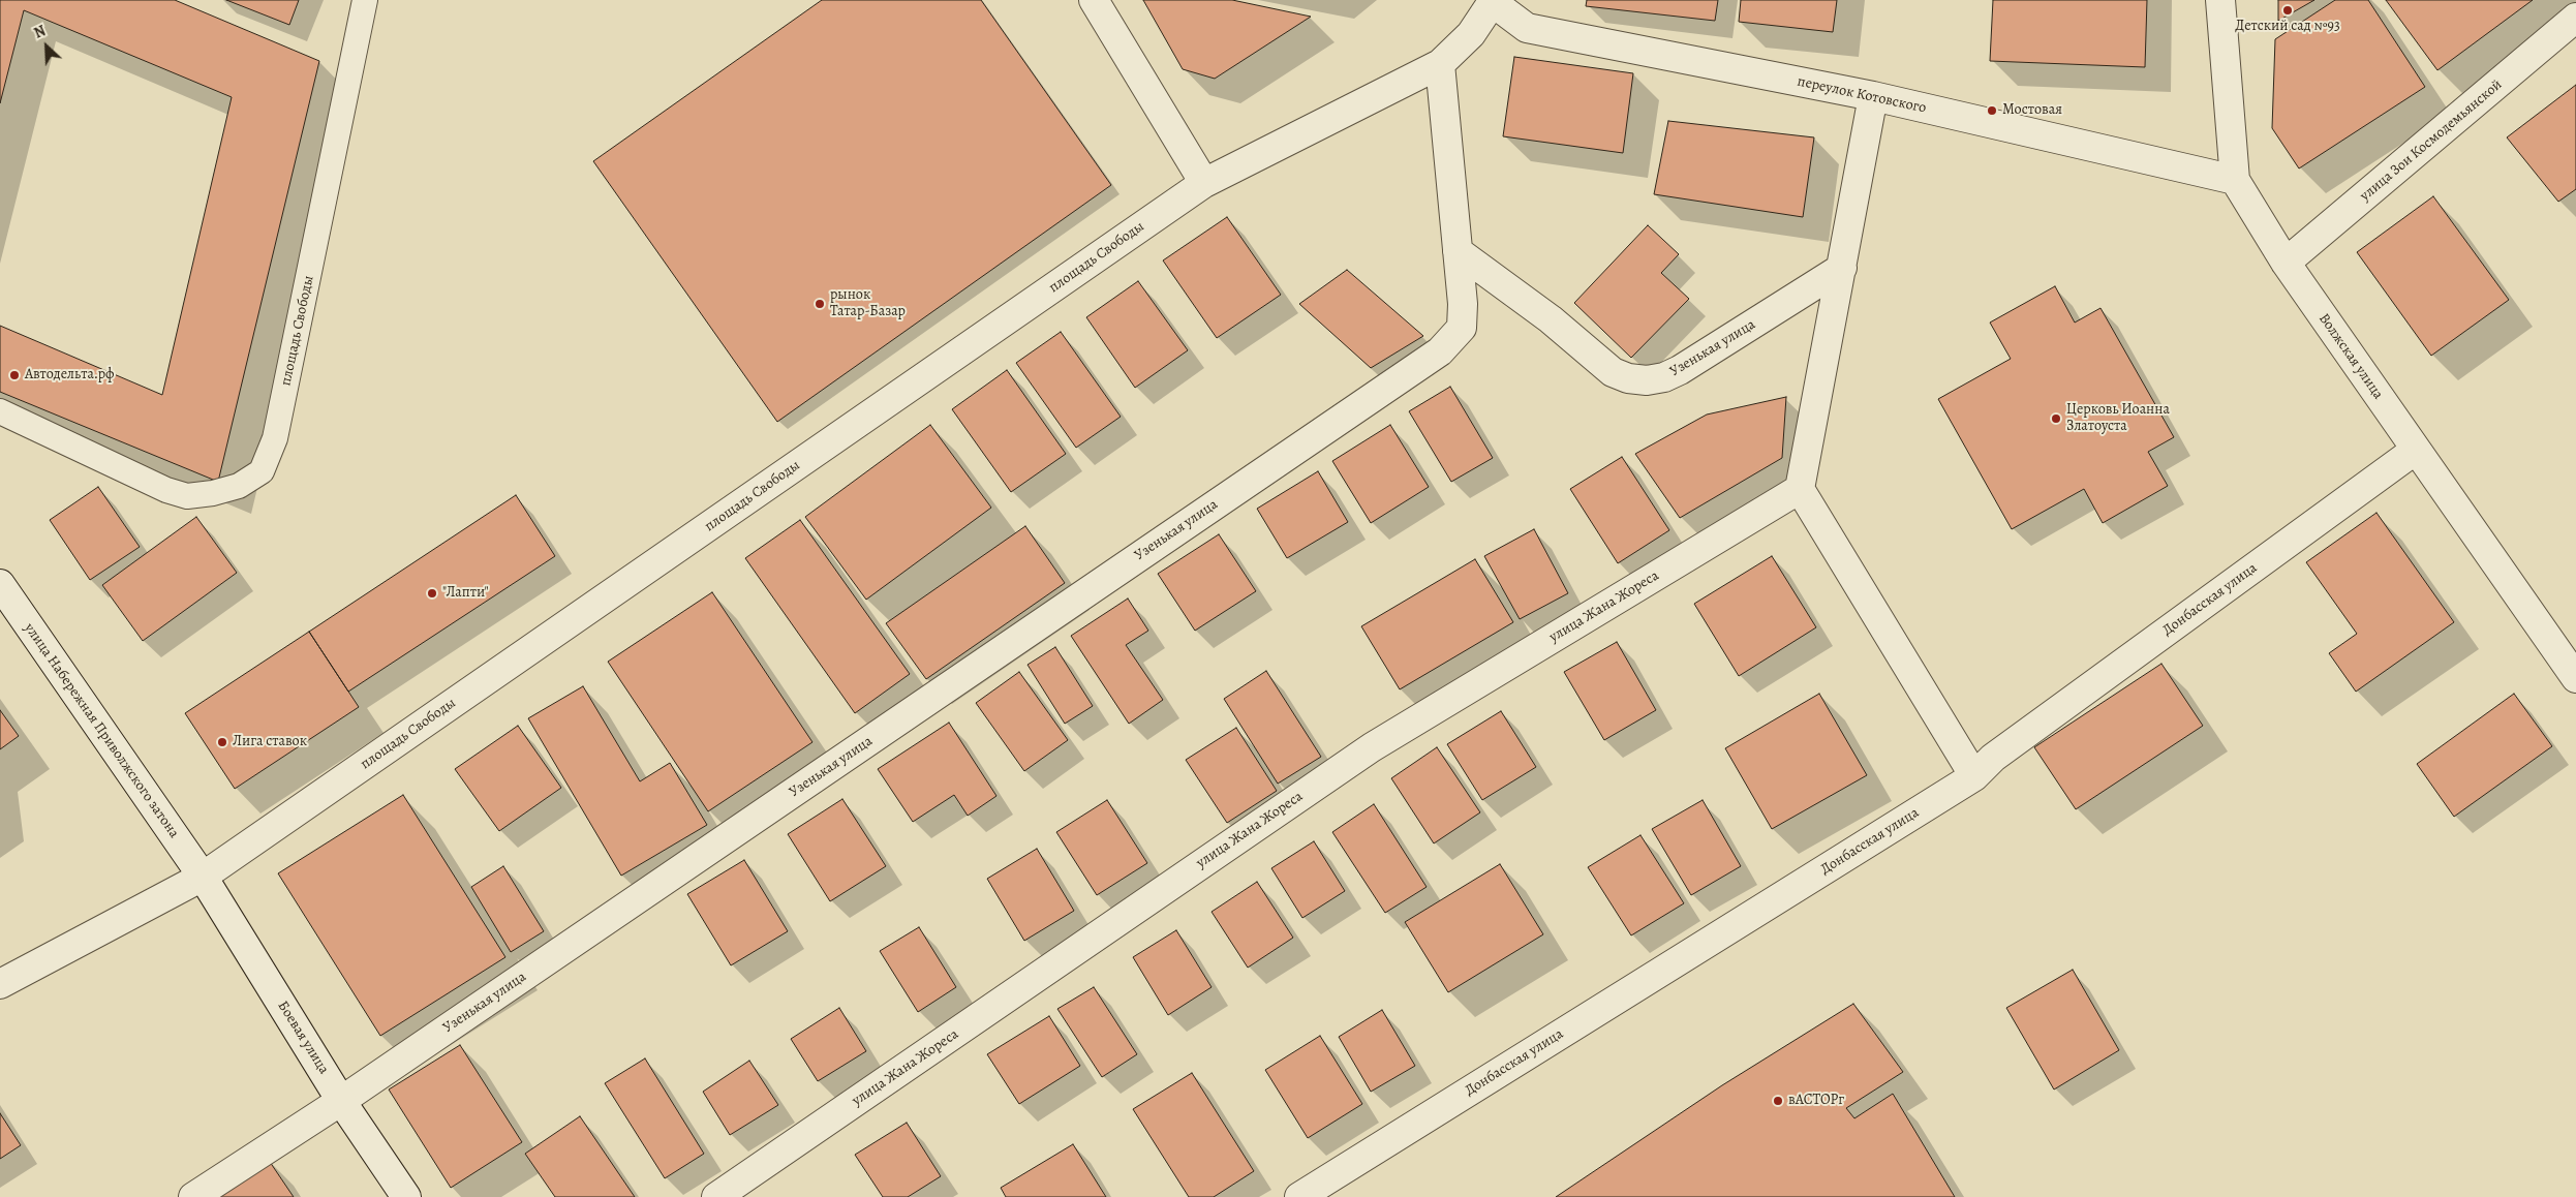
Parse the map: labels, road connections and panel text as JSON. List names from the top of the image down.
{
  "streets": {
    "street": [
      "переулок Котовского",
      "улица Зои Космодемьянской",
      "площадь Свободы",
      "Узенькая улица",
      "Волжская улица",
      "Донбасская улица",
      "улица Жана Жореса",
      "улица Набережная Приволжского затона",
      "Боевая улица"
    ]
  },
  "crossings": [
    ["переулок Котовского", "площадь Свободы"],
    ["переулок Котовского", "Волжская улица"],
    ["улица Зои Космодемьянской", "Волжская улица"],
    ["площадь Свободы", "улица Набережная Приволжского затона"],
    ["площадь Свободы", "Боевая улица"],
    ["Узенькая улица", "Боевая улица"],
    ["Волжская улица", "Донбасская улица"],
    ["улица Набережная Приволжского затона", "Боевая улица"]
  ],
  "places": [
    "Детский сад №93",
    "Мостовая",
    "рынок Татар-Базар",
    "Автодельта.рф",
    "Церковь Иоанна Златоуста",
    "\"Лапти\"",
    "Лига ставок",
    "вАСТОРг"
  ],
  "north": "top left"
}
